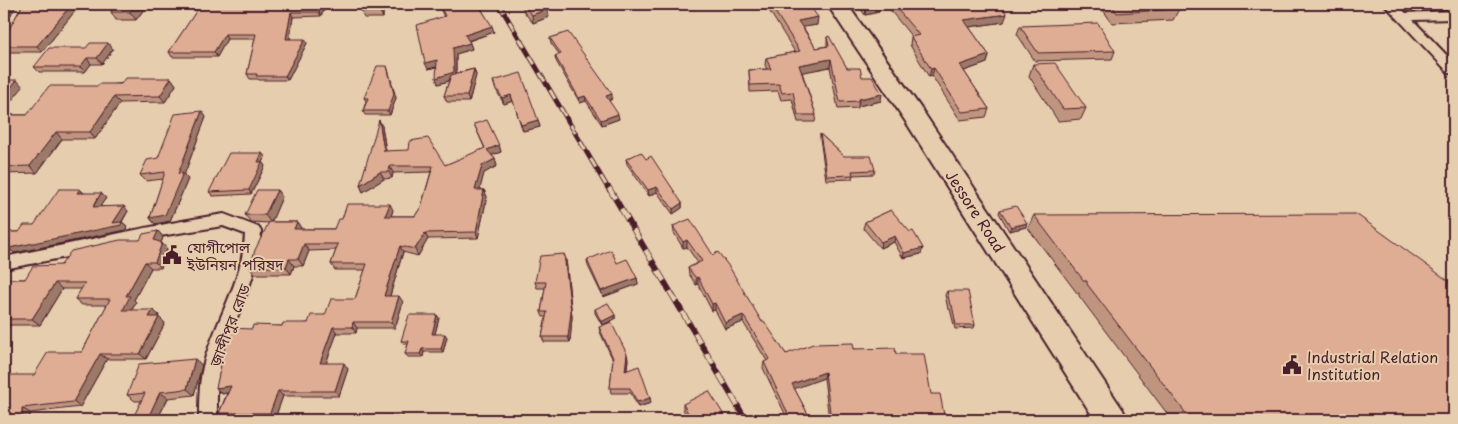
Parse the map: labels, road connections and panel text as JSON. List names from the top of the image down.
{
  "streets": {
    "highway": ["Jessore Road"],
    "street": ["জ়াব্দীপুর রোড"]
  },
  "places": {
    "public building": ["যোগীপোল ইউনিয়ন পরিষদ", "Industrial Relation Institution"]
  }
}
